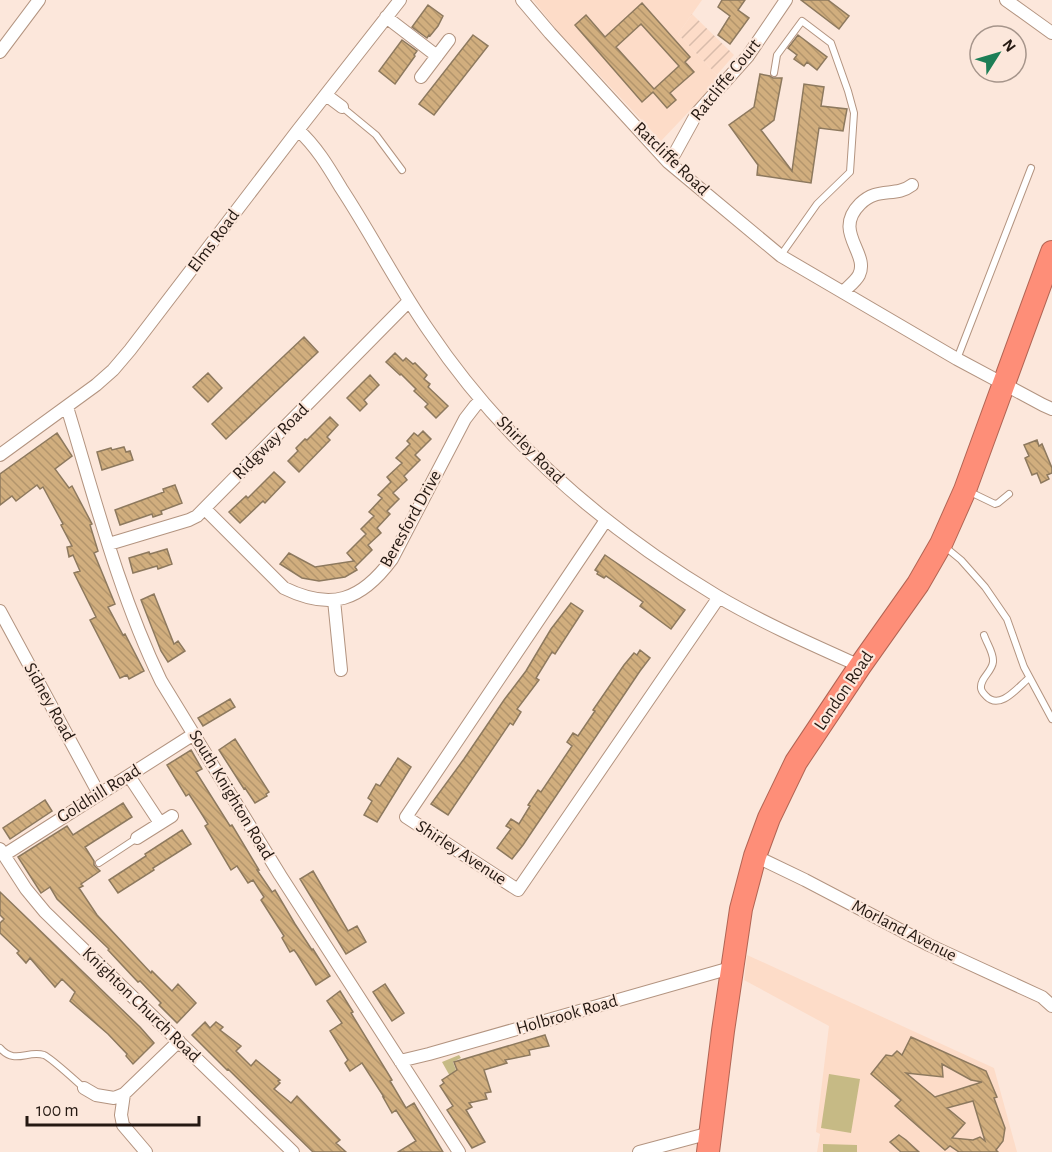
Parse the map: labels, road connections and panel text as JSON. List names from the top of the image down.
{
  "streets": {
    "highway": ["London Road"],
    "street": [
      "Ratcliffe Court",
      "Ratcliffe Road",
      "Elms Road",
      "Ridgway Road",
      "Shirley Road",
      "Beresford Drive",
      "Sidney Road",
      "Goldhill Road",
      "South Knighton Road",
      "Shirley Avenue",
      "Morland Avenue",
      "Knighton Church Road",
      "Holbrook Road"
    ]
  },
  "crossings": [
    ["Ratcliffe Court", "Ratcliffe Road"],
    ["Ratcliffe Road", "London Road"],
    ["Elms Road", "Shirley Road"],
    ["Elms Road", "South Knighton Road"],
    ["Ridgway Road", "Shirley Road"],
    ["Ridgway Road", "Beresford Drive"],
    ["Ridgway Road", "South Knighton Road"],
    ["Shirley Road", "Beresford Drive"],
    ["Shirley Road", "London Road"],
    ["Shirley Road", "Shirley Avenue"],
    ["London Road", "Morland Avenue"],
    ["London Road", "Holbrook Road"],
    ["Sidney Road", "Goldhill Road"],
    ["Goldhill Road", "South Knighton Road"],
    ["Goldhill Road", "Knighton Church Road"],
    ["South Knighton Road", "Holbrook Road"]
  ],
  "scale_bar": "100 m",
  "north": "top right"
}
